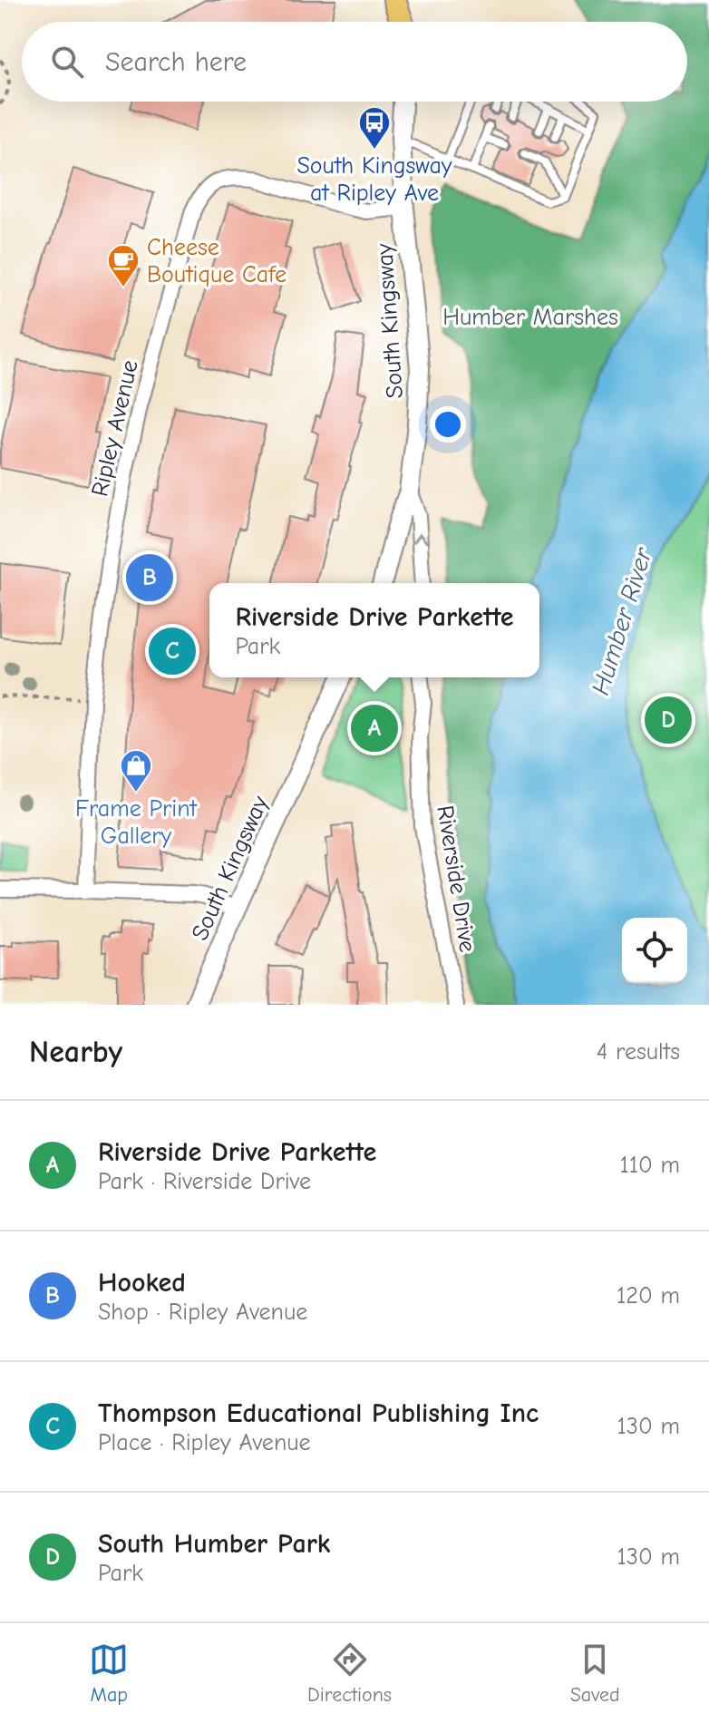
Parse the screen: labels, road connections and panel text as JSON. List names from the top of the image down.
{
  "streets": {
    "street": ["South Kingsway", "Ripley Avenue", "Riverside Drive"]
  },
  "crossings": [
    ["South Kingsway", "Ripley Avenue"]
  ],
  "water": ["Humber River"],
  "parks": ["Humber Marshes"],
  "places": {
    "bus stop": ["South Kingsway at Ripley Ave"],
    "cafe": ["Cheese Boutique Cafe"],
    "shop": ["Frame Print Gallery"]
  },
  "page": {
    "search": "Search here",
    "pins": [
      "B",
      "C",
      "D",
      "A"
    ],
    "popup": ["Riverside Drive Parkette", "Park"],
    "heading": ["Nearby", "4 results"],
    "list": [
      {
        "mark": "A",
        "name": "Riverside Drive Parkette",
        "note": "Park · Riverside Drive",
        "value": "110 m"
      },
      {
        "mark": "B",
        "name": "Hooked",
        "note": "Shop · Ripley Avenue",
        "value": "120 m"
      },
      {
        "mark": "C",
        "name": "Thompson Educational Publishing Inc",
        "note": "Place · Ripley Avenue",
        "value": "130 m"
      },
      {
        "mark": "D",
        "name": "South Humber Park",
        "note": "Park",
        "value": "130 m"
      }
    ],
    "nav": ["Map", "Directions", "Saved"]
  }
}
